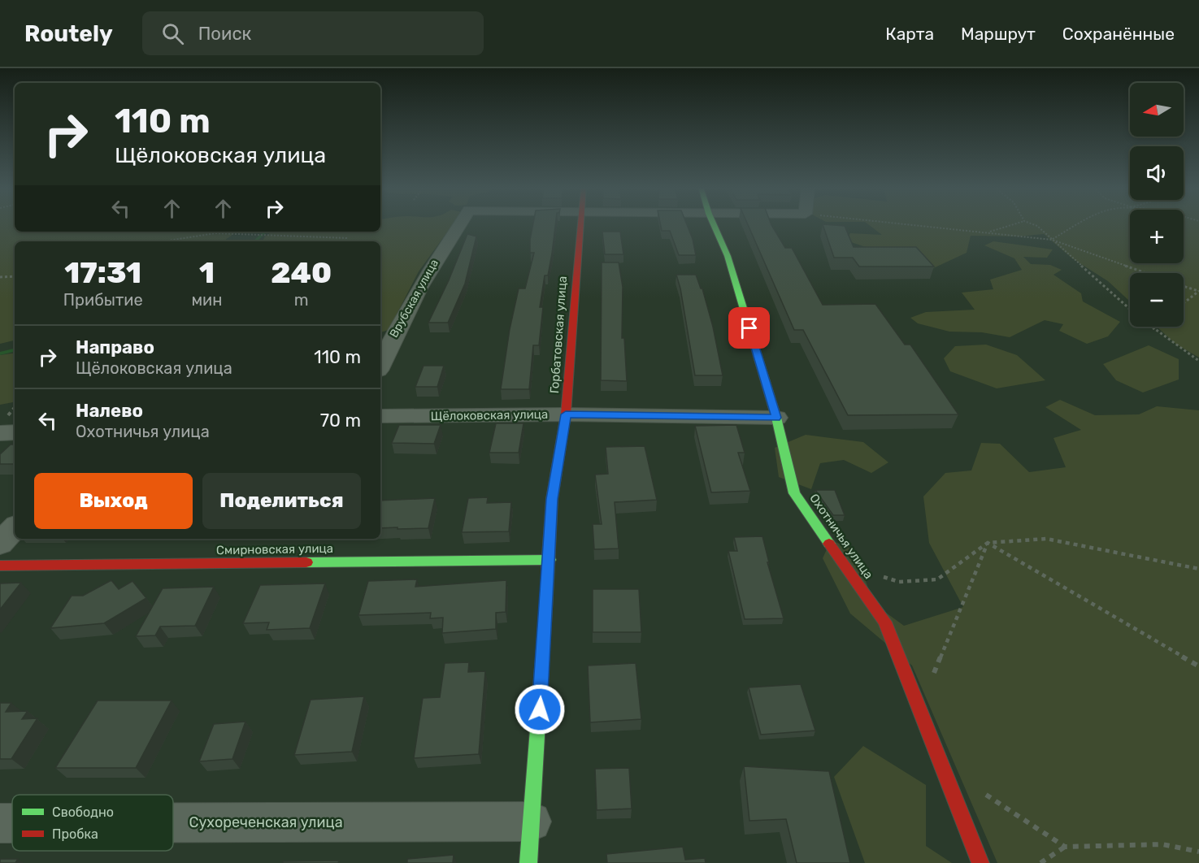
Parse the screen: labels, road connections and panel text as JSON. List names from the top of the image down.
{
  "streets": {
    "street": [
      "Врубская улица",
      "Горбатовская улица",
      "Щёлоковская улица",
      "Охотничья улица",
      "Смирновская улица",
      "Сухореченская улица"
    ]
  },
  "crossings": [
    ["Горбатовская улица", "Щёлоковская улица"],
    ["Горбатовская улица", "Смирновская улица"],
    ["Горбатовская улица", "Сухореченская улица"],
    ["Щёлоковская улица", "Охотничья улица"]
  ],
  "legend": ["Свободно", "Пробка"],
  "north": "left",
  "page": {
    "header": "Routely",
    "search": "Поиск",
    "nav": ["Карта", "Маршрут", "Сохранённые"],
    "map_buttons": ["+", "−"],
    "turn": ["110 m", "Щёлоковская улица"],
    "eta": [
      "17:31",
      "Прибытие",
      "1",
      "мин",
      "240",
      "m"
    ],
    "list": [
      {
        "name": "Направо",
        "note": "Щёлоковская улица",
        "value": "110 m"
      },
      {
        "name": "Налево",
        "note": "Охотничья улица",
        "value": "70 m"
      }
    ],
    "buttons": ["Выход", "Поделиться"]
  }
}
